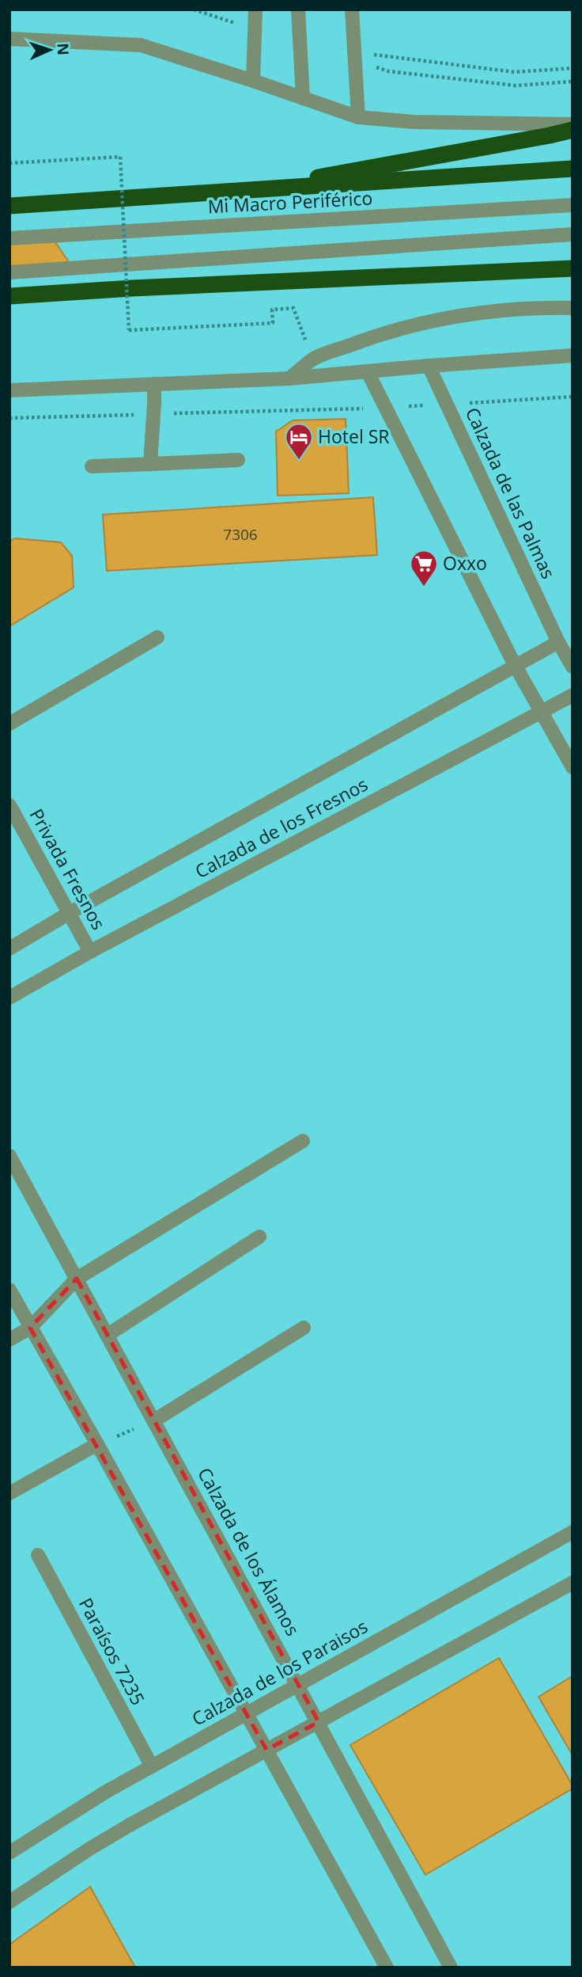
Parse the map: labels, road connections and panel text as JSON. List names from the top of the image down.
{
  "streets": {
    "street": [
      "Mi Macro Periférico",
      "Calzada de las Palmas",
      "Calzada de los Fresnos",
      "Privada Fresnos",
      "Calzada de los Álamos",
      "Paraísos 7235",
      "Calzada de los Paraisos"
    ]
  },
  "crossings": [
    ["Calzada de las Palmas", "Calzada de los Fresnos"],
    ["Calzada de los Fresnos", "Privada Fresnos"],
    ["Calzada de los Álamos", "Calzada de los Paraisos"],
    ["Paraísos 7235", "Calzada de los Paraisos"]
  ],
  "places": {
    "hotel": ["Hotel SR"],
    "supermarket": ["Oxxo"]
  },
  "house_numbers": ["7306"],
  "north": "right"
}
